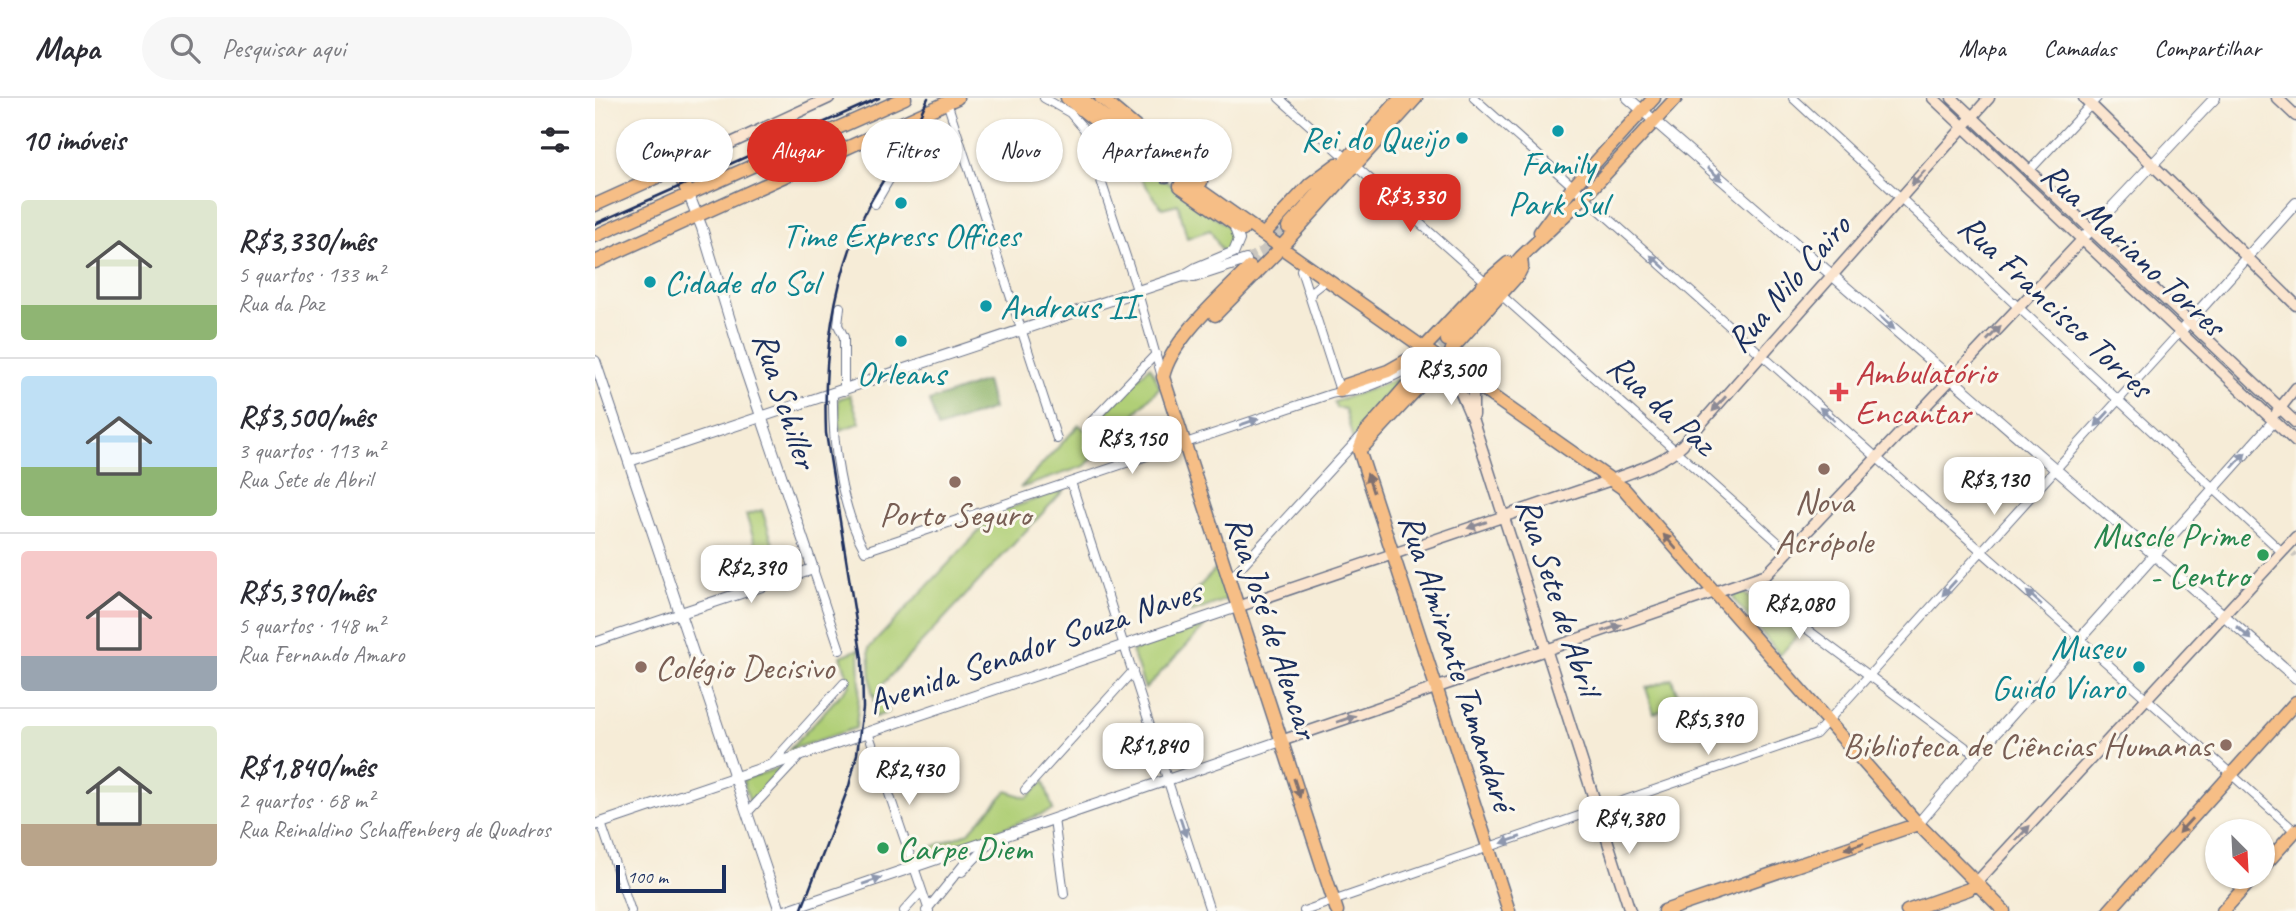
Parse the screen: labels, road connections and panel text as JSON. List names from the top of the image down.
{
  "streets": {
    "main road": [
      "Rua Mariano Torres",
      "Rua Nilo Cairo",
      "Rua Schiller",
      "Rua Sete de Abril",
      "Rua José de Alencar",
      "Avenida Senador Souza Naves",
      "Rua Almirante Tamandaré"
    ],
    "street": ["Rua Francisco Torres", "Rua da Paz"]
  },
  "crossings": [
    ["Rua Mariano Torres", "Rua Nilo Cairo"],
    ["Rua Nilo Cairo", "Rua Francisco Torres"],
    ["Rua Nilo Cairo", "Rua da Paz"],
    ["Rua Nilo Cairo", "Avenida Senador Souza Naves"],
    ["Rua Sete de Abril", "Avenida Senador Souza Naves"],
    ["Rua José de Alencar", "Avenida Senador Souza Naves"],
    ["Avenida Senador Souza Naves", "Rua Almirante Tamandaré"]
  ],
  "one_way": ["Rua Nilo Cairo"],
  "places": {
    "other": [
      "Family Park Sul",
      "Rei do Queijo",
      "Time Express Offices",
      "Cidade do Sol",
      "Andraus II",
      "Orleans",
      "Nova Acrópole",
      "Porto Seguro",
      "Muscle Prime - Centro",
      "Colégio Decisivo",
      "Museu Guido Viaro",
      "Biblioteca de Ciências Humanas",
      "Carpe Diem"
    ],
    "health": ["Ambulatório Encantar"]
  },
  "scale_bar": "100 m",
  "north": "bottom right",
  "page": {
    "header": "Mapa",
    "search": "Pesquisar aqui",
    "nav": ["Mapa", "Camadas", "Compartilhar"],
    "heading": "10 imóveis",
    "chip": [
      "Comprar",
      "Alugar",
      "Filtros",
      "Novo",
      "Apartamento"
    ],
    "price": [
      "R$3,330",
      "R$3,500",
      "R$3,150",
      "R$3,130",
      "R$2,390",
      "R$2,080",
      "R$5,390",
      "R$1,840",
      "R$2,430",
      "R$4,380"
    ],
    "list": [
      {
        "name": "R$3,330/mês",
        "note": "5 quartos · 133 m² · Rua da Paz"
      },
      {
        "name": "R$3,500/mês",
        "note": "3 quartos · 113 m² · Rua Sete de Abril"
      },
      {
        "name": "R$5,390/mês",
        "note": "5 quartos · 148 m² · Rua Fernando Amaro"
      },
      {
        "name": "R$1,840/mês",
        "note": "2 quartos · 68 m² · Rua Reinaldino Schaffenberg de Quadros"
      }
    ],
    "scale": "100 m"
  }
}
